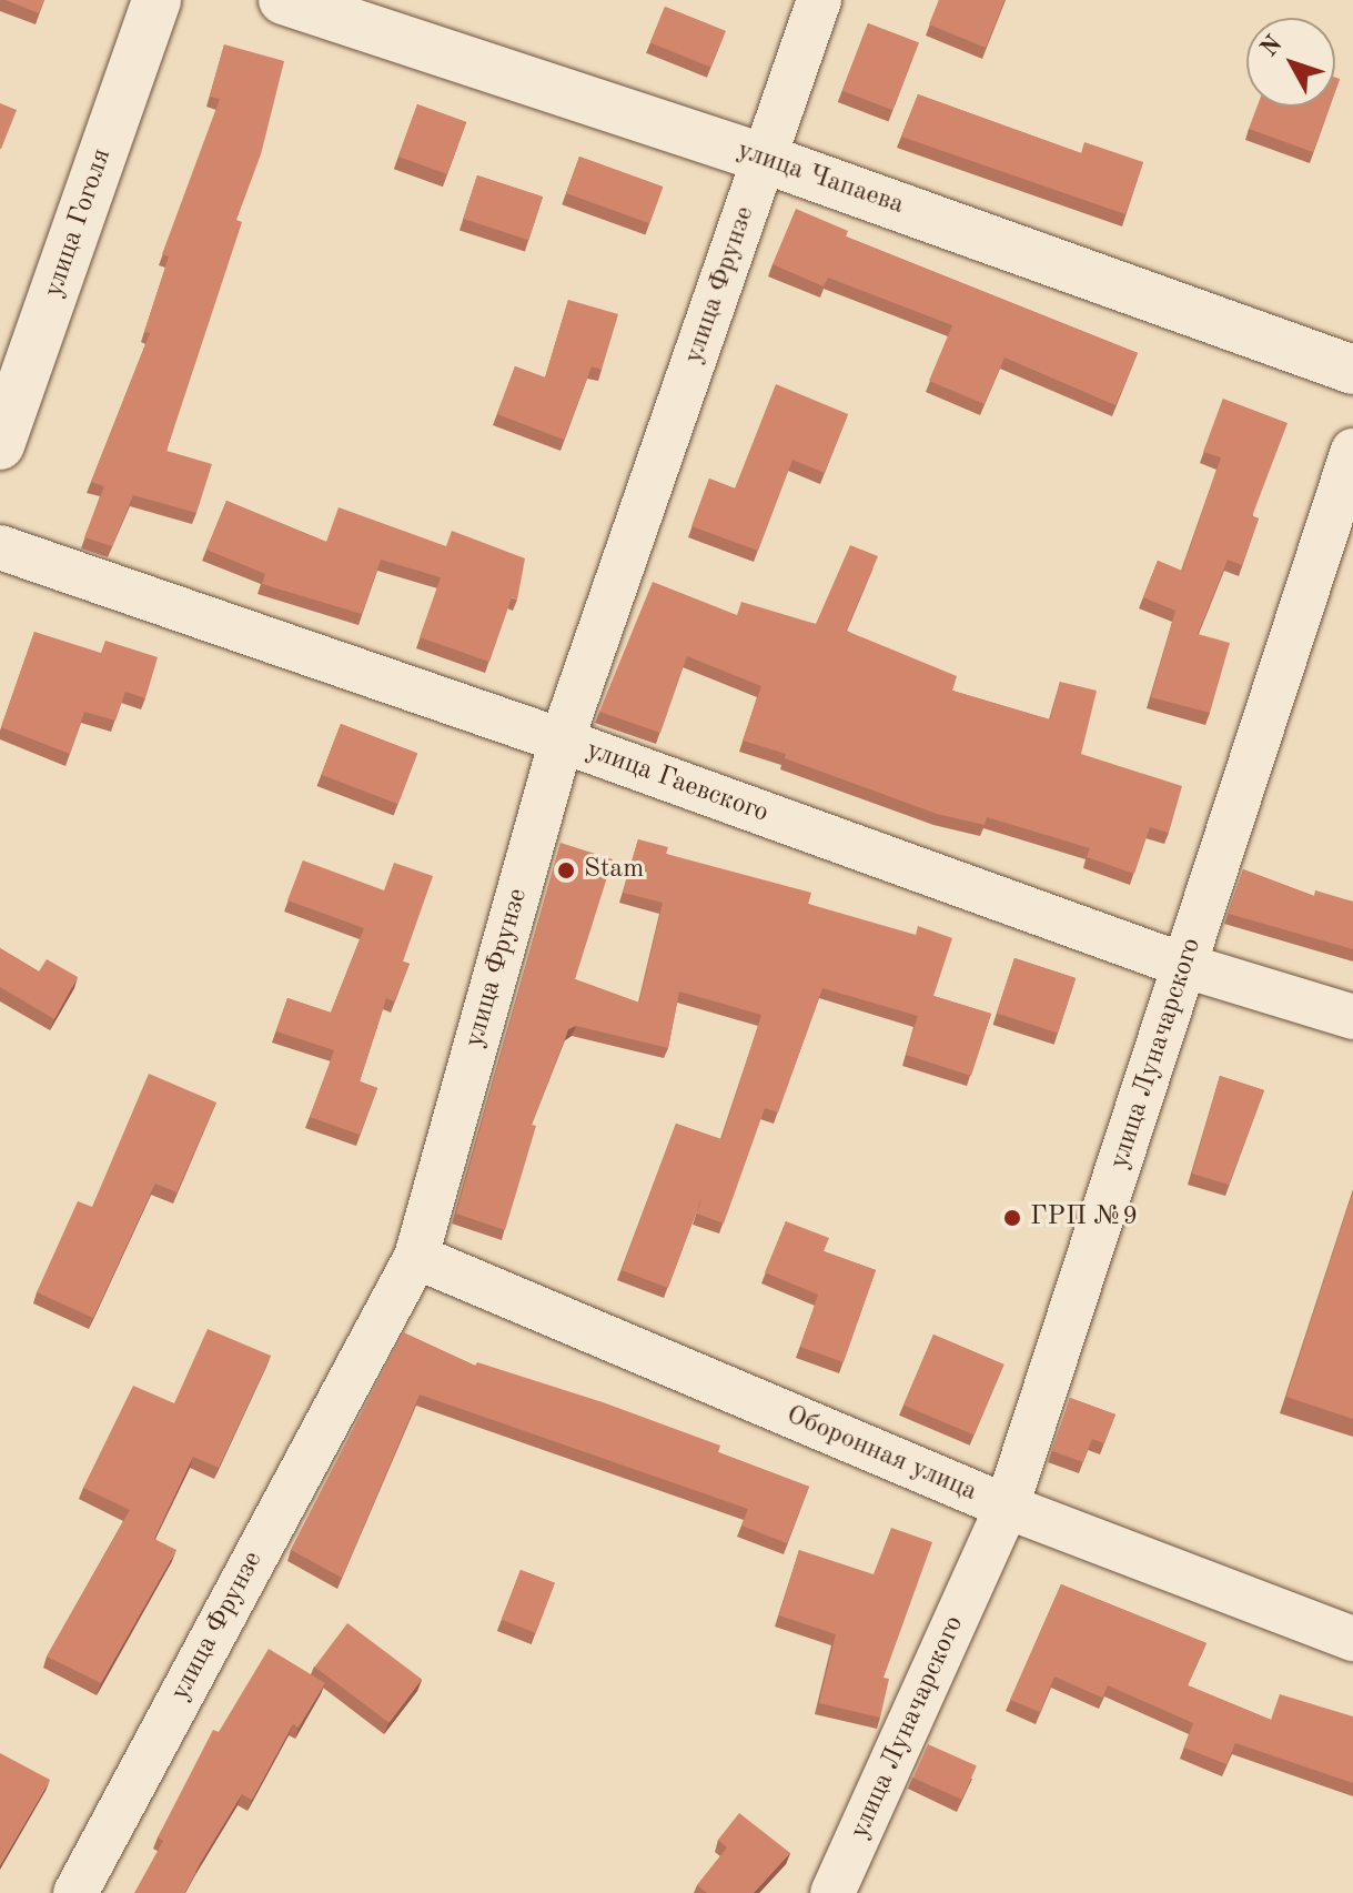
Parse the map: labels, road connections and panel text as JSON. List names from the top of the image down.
{
  "streets": {
    "street": [
      "улица Чапаева",
      "улица Гоголя",
      "улица Фрунзе",
      "улица Гаевского",
      "улица Луначарского",
      "Оборонная улица"
    ]
  },
  "crossings": [
    ["улица Чапаева", "улица Фрунзе"],
    ["улица Фрунзе", "улица Гаевского"],
    ["улица Фрунзе", "Оборонная улица"],
    ["улица Гаевского", "улица Луначарского"],
    ["улица Луначарского", "Оборонная улица"]
  ],
  "places": ["Stam", "ГРП №9"],
  "north": "top left"
}
